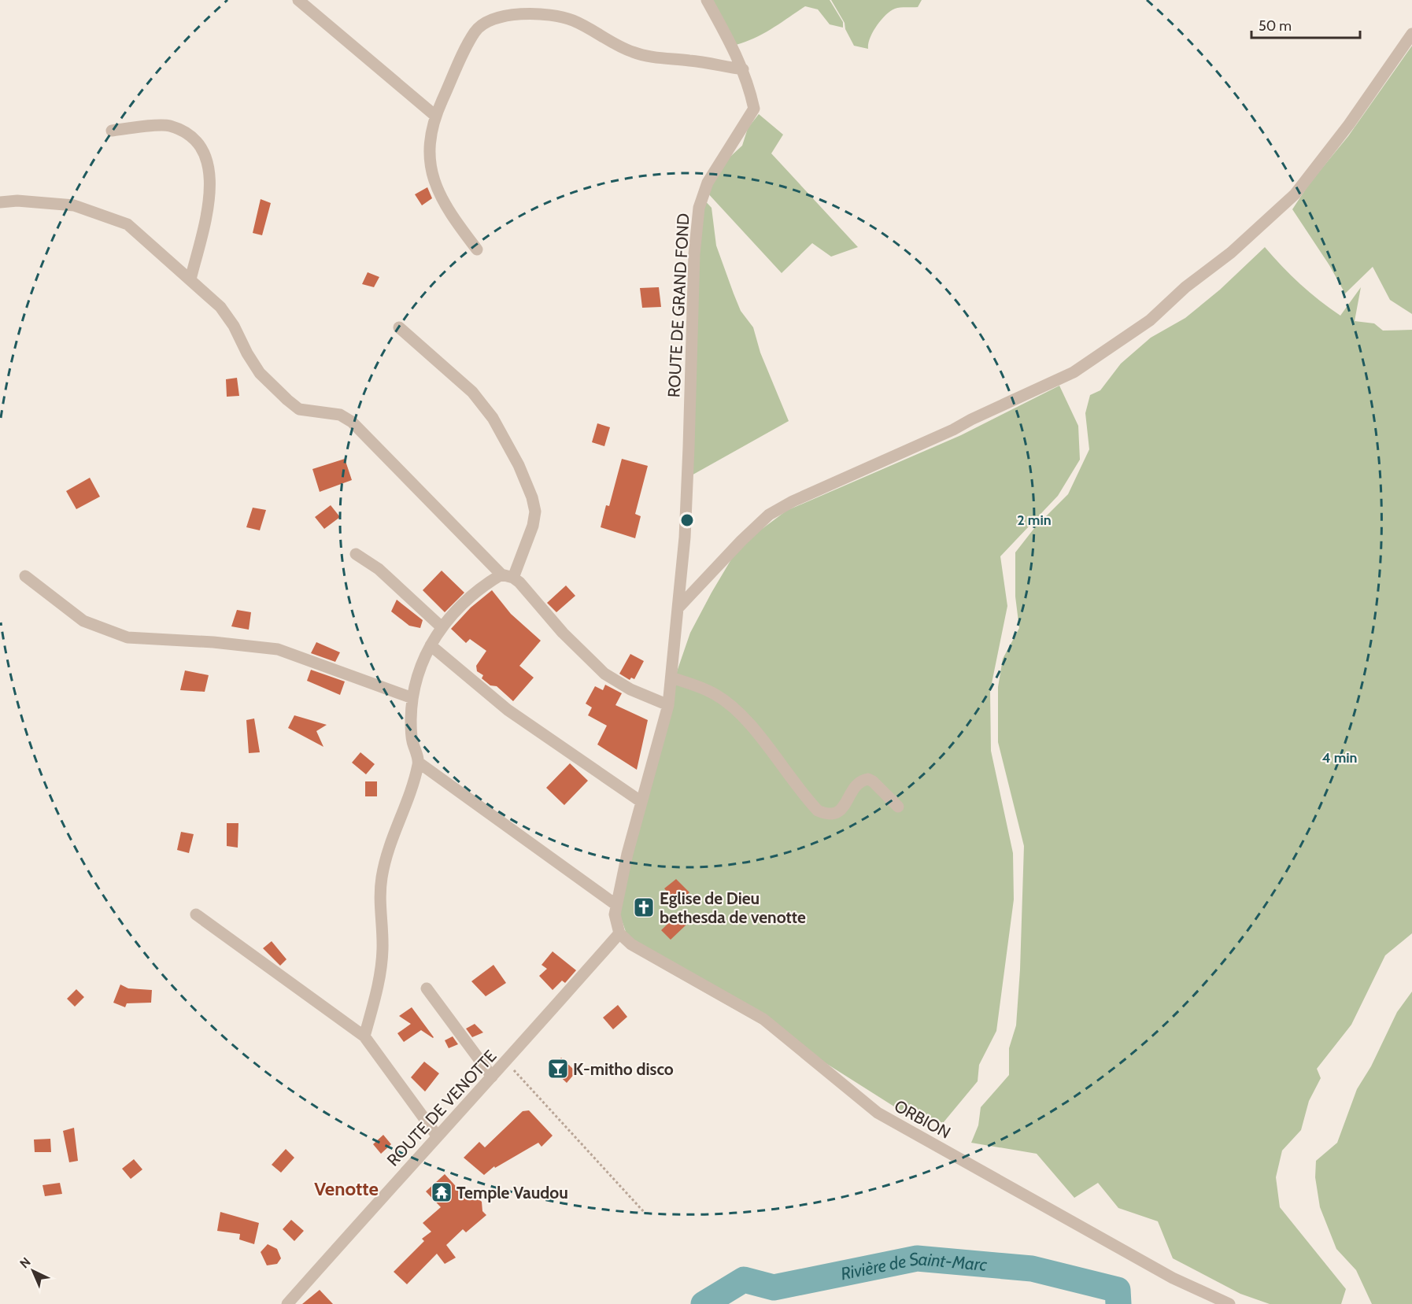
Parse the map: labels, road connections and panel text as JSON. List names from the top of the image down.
{
  "streets": {
    "street": ["ROUTE DE GRAND FOND", "ROUTE DE VENOTTE", "ORBION"]
  },
  "crossings": [
    ["ROUTE DE GRAND FOND", "ROUTE DE VENOTTE"],
    ["ROUTE DE GRAND FOND", "ORBION"],
    ["ROUTE DE VENOTTE", "ORBION"]
  ],
  "districts": ["Venotte"],
  "water": ["Rivière de Saint-Marc"],
  "places": {
    "church": ["Eglise de Dieu bethesda de venotte"],
    "bar": ["K-mitho disco"],
    "temple": ["Temple Vaudou"]
  },
  "scale_bar": "50 m",
  "north": "top left",
  "rings": ["2 min", "4 min"]
}
